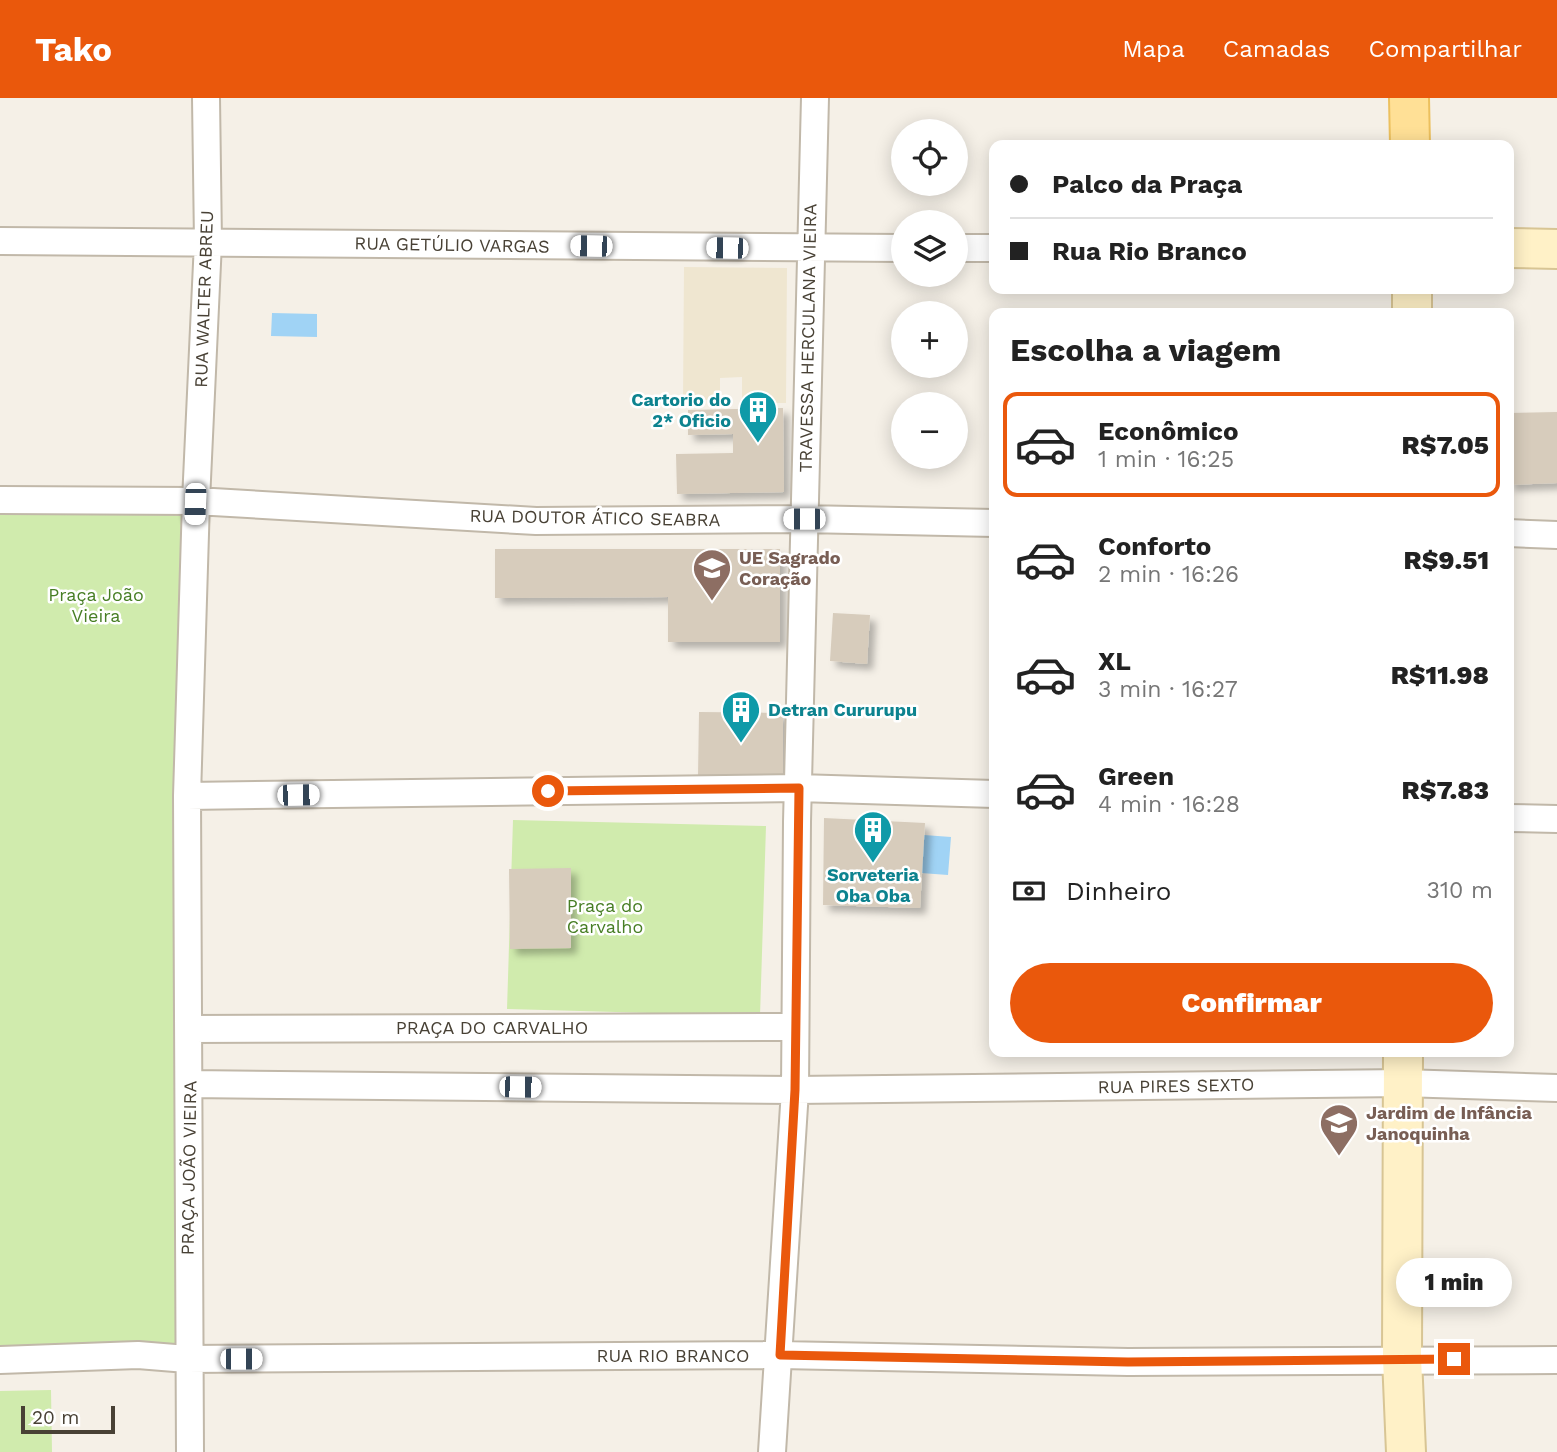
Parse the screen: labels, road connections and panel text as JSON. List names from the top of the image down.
{
  "streets": {
    "street": [
      "RUA GETÚLIO VARGAS",
      "RUA WALTER ABREU",
      "TRAVESSA HERCULANA VIEIRA",
      "RUA DOUTOR ÁTICO SEABRA",
      "PRAÇA DO CARVALHO",
      "RUA PIRES SEXTO",
      "PRAÇA JOÃO VIEIRA",
      "RUA RIO BRANCO"
    ]
  },
  "crossings": [
    ["RUA GETÚLIO VARGAS", "RUA WALTER ABREU"],
    ["RUA GETÚLIO VARGAS", "TRAVESSA HERCULANA VIEIRA"],
    ["RUA WALTER ABREU", "RUA DOUTOR ÁTICO SEABRA"],
    ["RUA WALTER ABREU", "PRAÇA JOÃO VIEIRA"],
    ["TRAVESSA HERCULANA VIEIRA", "RUA DOUTOR ÁTICO SEABRA"],
    ["TRAVESSA HERCULANA VIEIRA", "PRAÇA DO CARVALHO"],
    ["TRAVESSA HERCULANA VIEIRA", "RUA PIRES SEXTO"],
    ["TRAVESSA HERCULANA VIEIRA", "RUA RIO BRANCO"],
    ["RUA DOUTOR ÁTICO SEABRA", "PRAÇA JOÃO VIEIRA"],
    ["PRAÇA DO CARVALHO", "PRAÇA JOÃO VIEIRA"],
    ["PRAÇA JOÃO VIEIRA", "RUA RIO BRANCO"]
  ],
  "parks": ["Praça João Vieira", "Praça do Carvalho"],
  "places": {
    "building": ["Cartorio do 2* Oficio", "Detran Cururupu", "Sorveteria Oba Oba"],
    "school or university": ["UE Sagrado Coração", "Jardim de Infância Janoquinha"]
  },
  "scale_bar": "20 m",
  "page": {
    "header": "Tako",
    "nav": ["Mapa", "Camadas", "Compartilhar"],
    "map_buttons": ["+", "−"],
    "banner": ["Palco da Praça", "Rua Rio Branco"],
    "heading": "Escolha a viagem",
    "list": [
      {
        "name": "Econômico",
        "note": "1 min · 16:25",
        "value": "R$7.05"
      },
      {
        "name": "Conforto",
        "note": "2 min · 16:26",
        "value": "R$9.51"
      },
      {
        "name": "XL",
        "note": "3 min · 16:27",
        "value": "R$11.98"
      },
      {
        "name": "Green",
        "note": "4 min · 16:28",
        "value": "R$7.83"
      }
    ],
    "pay": ["Dinheiro", "310 m"],
    "buttons": "Confirmar",
    "bubble": "1 min",
    "scale": "20 m"
  }
}
